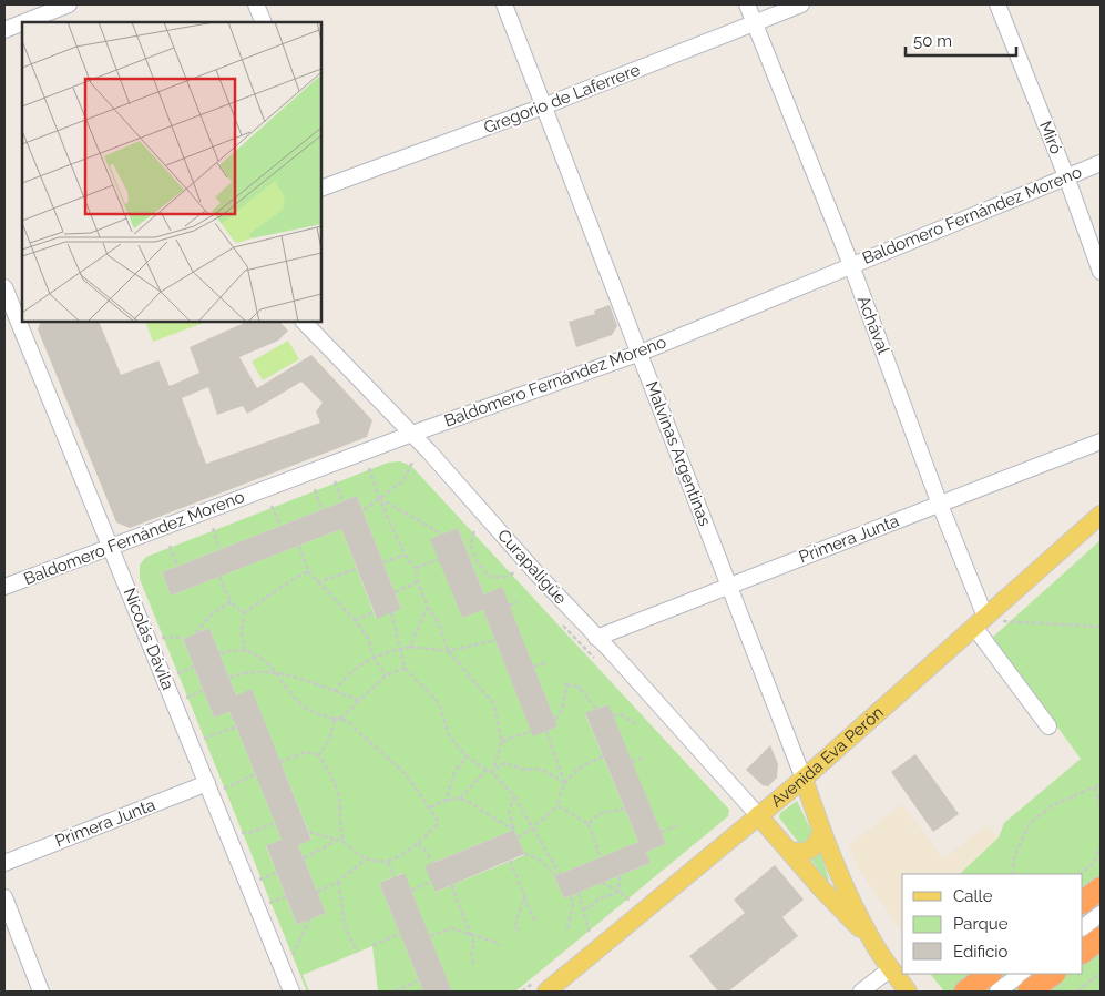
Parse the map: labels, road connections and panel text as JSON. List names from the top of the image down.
{
  "streets": {
    "main road": ["Avenida Eva Perón"],
    "street": [
      "Gregorio de Laferrere",
      "Miró",
      "Baldomero Fernández Moreno",
      "Achával",
      "Malvinas Argentinas",
      "Primera Junta",
      "Curapaligüe",
      "Nicolás Dávila"
    ]
  },
  "crossings": [
    ["Gregorio de Laferrere", "Achával"],
    ["Gregorio de Laferrere", "Malvinas Argentinas"],
    ["Miró", "Baldomero Fernández Moreno"],
    ["Baldomero Fernández Moreno", "Achával"],
    ["Baldomero Fernández Moreno", "Malvinas Argentinas"],
    ["Baldomero Fernández Moreno", "Curapaligüe"],
    ["Baldomero Fernández Moreno", "Nicolás Dávila"],
    ["Achával", "Primera Junta"],
    ["Achával", "Avenida Eva Perón"],
    ["Malvinas Argentinas", "Primera Junta"],
    ["Malvinas Argentinas", "Avenida Eva Perón"],
    ["Primera Junta", "Curapaligüe"],
    ["Primera Junta", "Nicolás Dávila"],
    ["Curapaligüe", "Avenida Eva Perón"]
  ],
  "legend": ["Calle", "Parque", "Edificio"],
  "scale_bar": "50 m"
}
